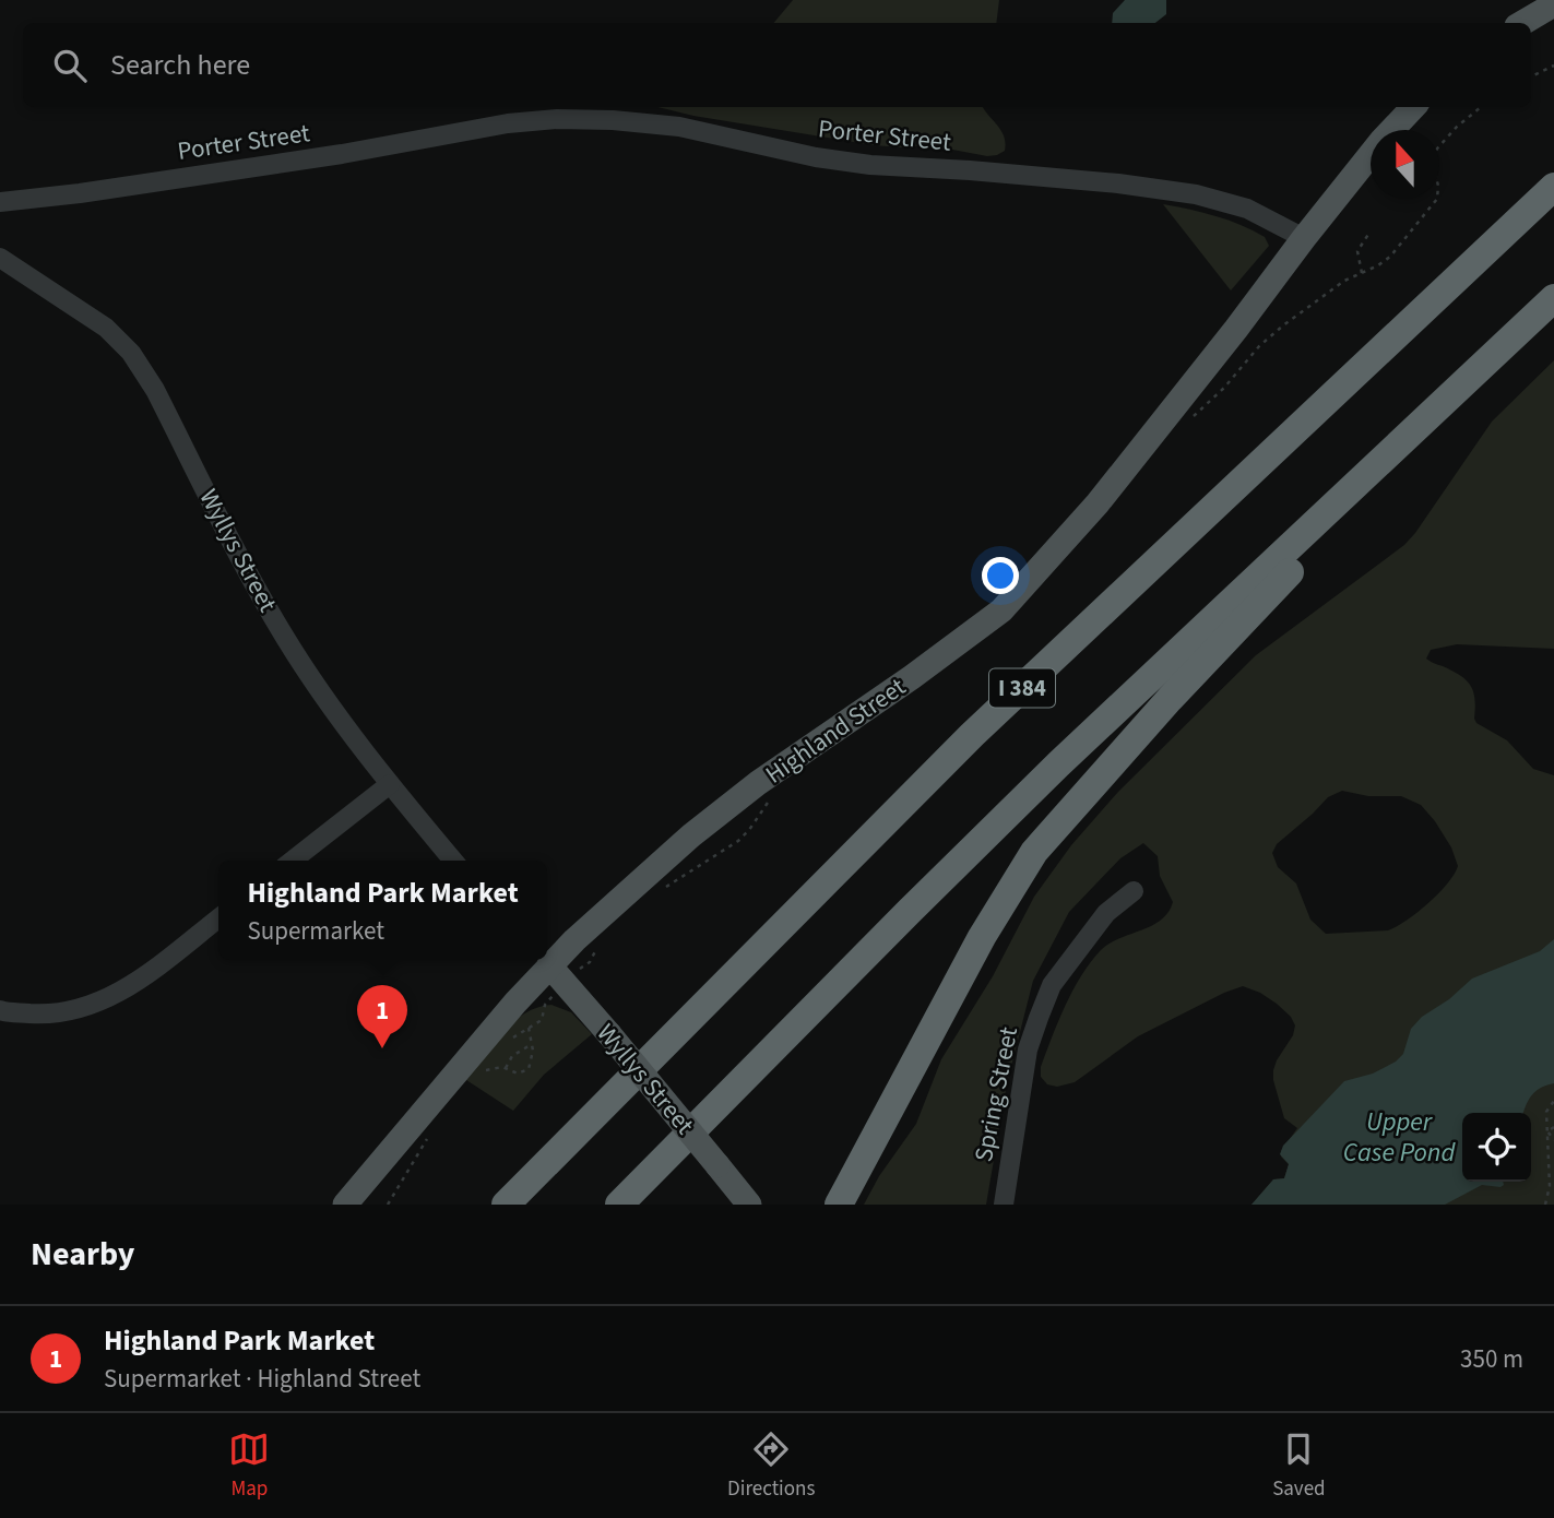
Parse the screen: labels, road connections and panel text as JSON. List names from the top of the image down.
{
  "streets": {
    "highway": ["I 384"],
    "main road": ["Wyllys Street", "Highland Street"],
    "street": ["Porter Street", "Spring Street"]
  },
  "crossings": [
    ["Porter Street", "Highland Street"],
    ["Wyllys Street", "Highland Street"]
  ],
  "water": ["Upper Case Pond"],
  "north": "top",
  "page": {
    "search": "Search here",
    "popup": ["Highland Park Market", "Supermarket"],
    "pins": "1",
    "heading": "Nearby",
    "list": [
      {
        "mark": "1",
        "name": "Highland Park Market",
        "note": "Supermarket · Highland Street",
        "value": "350 m"
      }
    ],
    "nav": ["Map", "Directions", "Saved"]
  }
}
